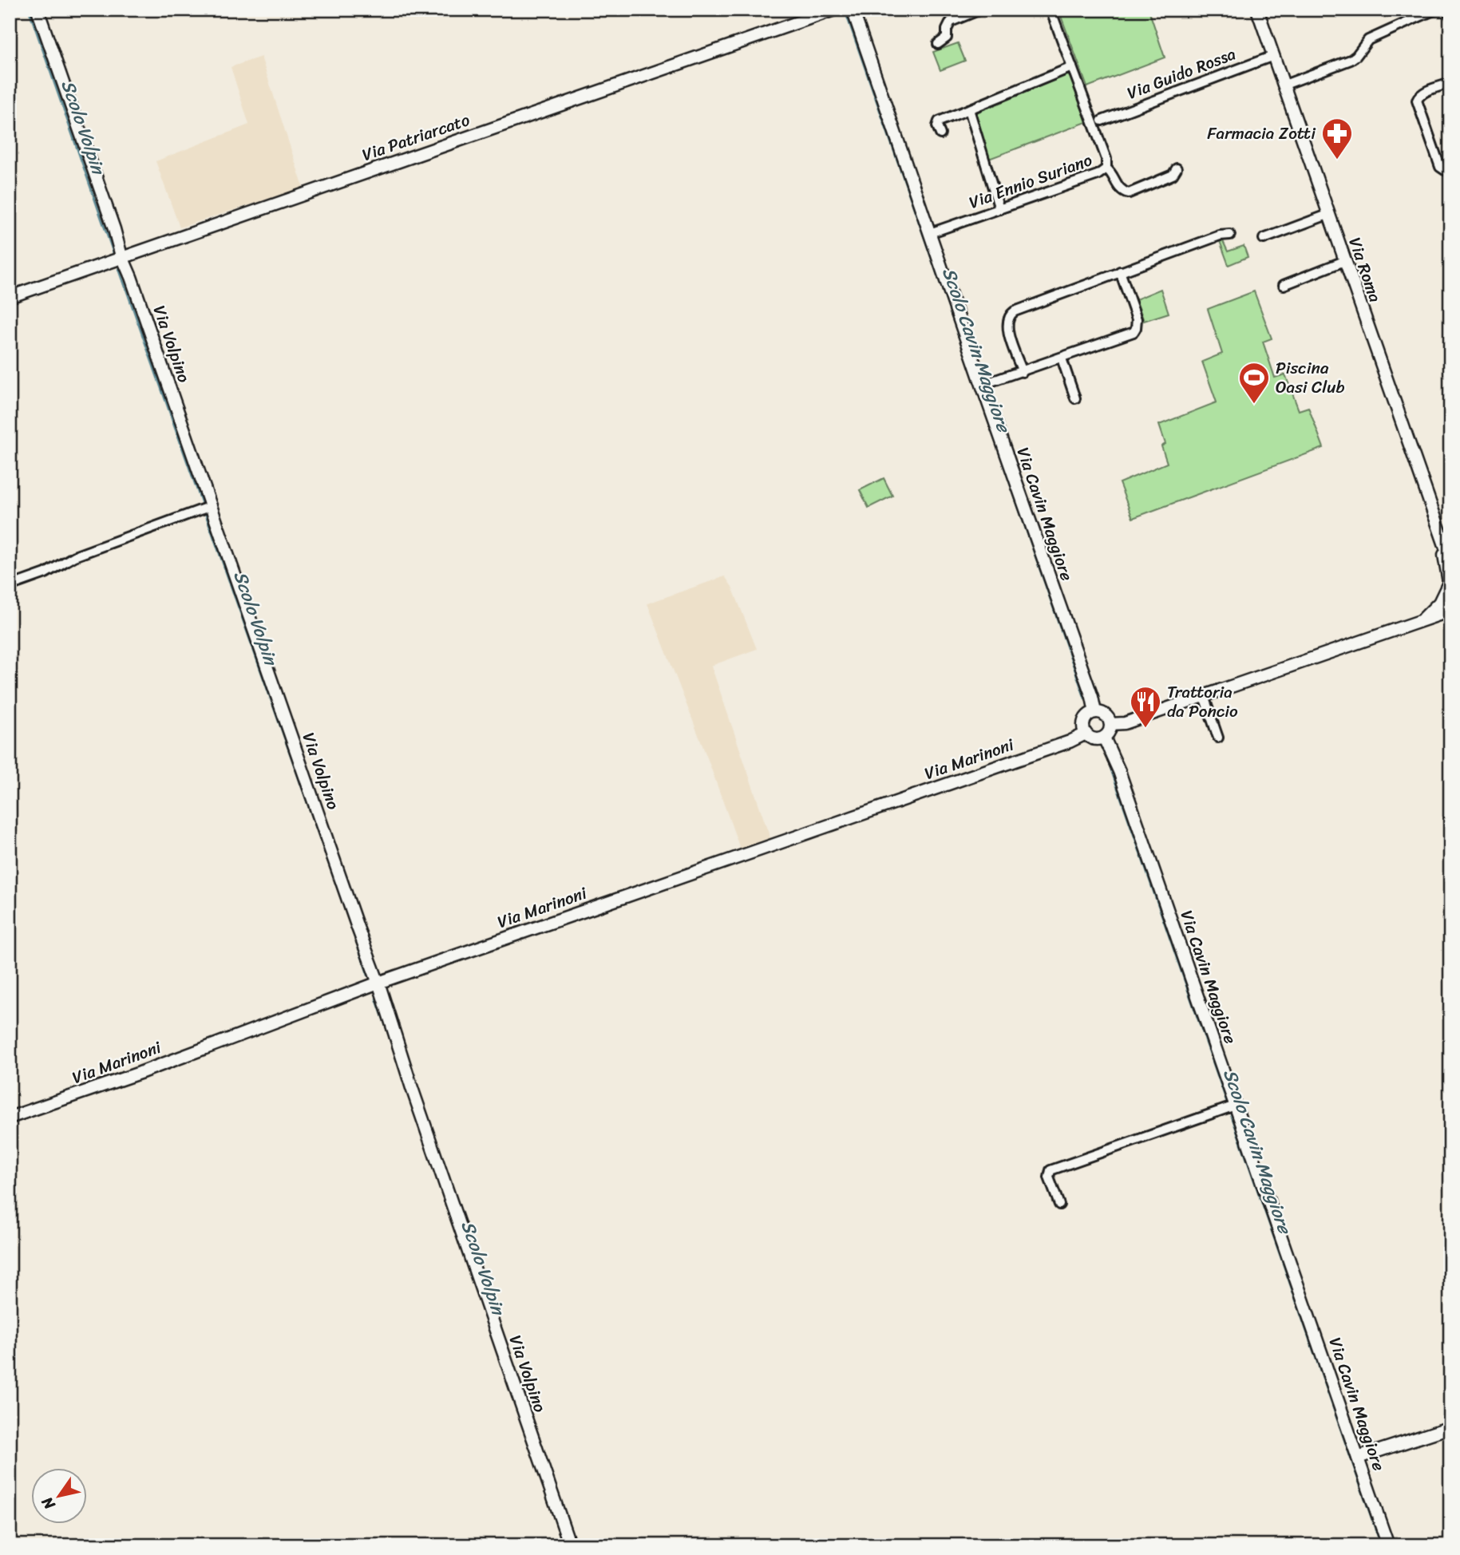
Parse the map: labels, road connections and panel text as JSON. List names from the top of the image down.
{
  "streets": {
    "street": [
      "Via Guido Rossa",
      "Via Patriarcato",
      "Via Ennio Suriano",
      "Via Roma",
      "Via Volpino",
      "Via Cavin Maggiore",
      "Via Marinoni"
    ]
  },
  "crossings": [
    ["Via Guido Rossa", "Via Roma"],
    ["Via Patriarcato", "Via Volpino"],
    ["Via Ennio Suriano", "Via Cavin Maggiore"],
    ["Via Volpino", "Via Marinoni"],
    ["Via Cavin Maggiore", "Via Marinoni"]
  ],
  "water": ["Scolo Volpin", "Scolo Cavin Maggiore"],
  "places": {
    "pharmacy": ["Farmacia Zotti"],
    "sports": ["Piscina Oasi Club"],
    "restaurant": ["Trattoria da Poncio"]
  },
  "north": "bottom left"
}
